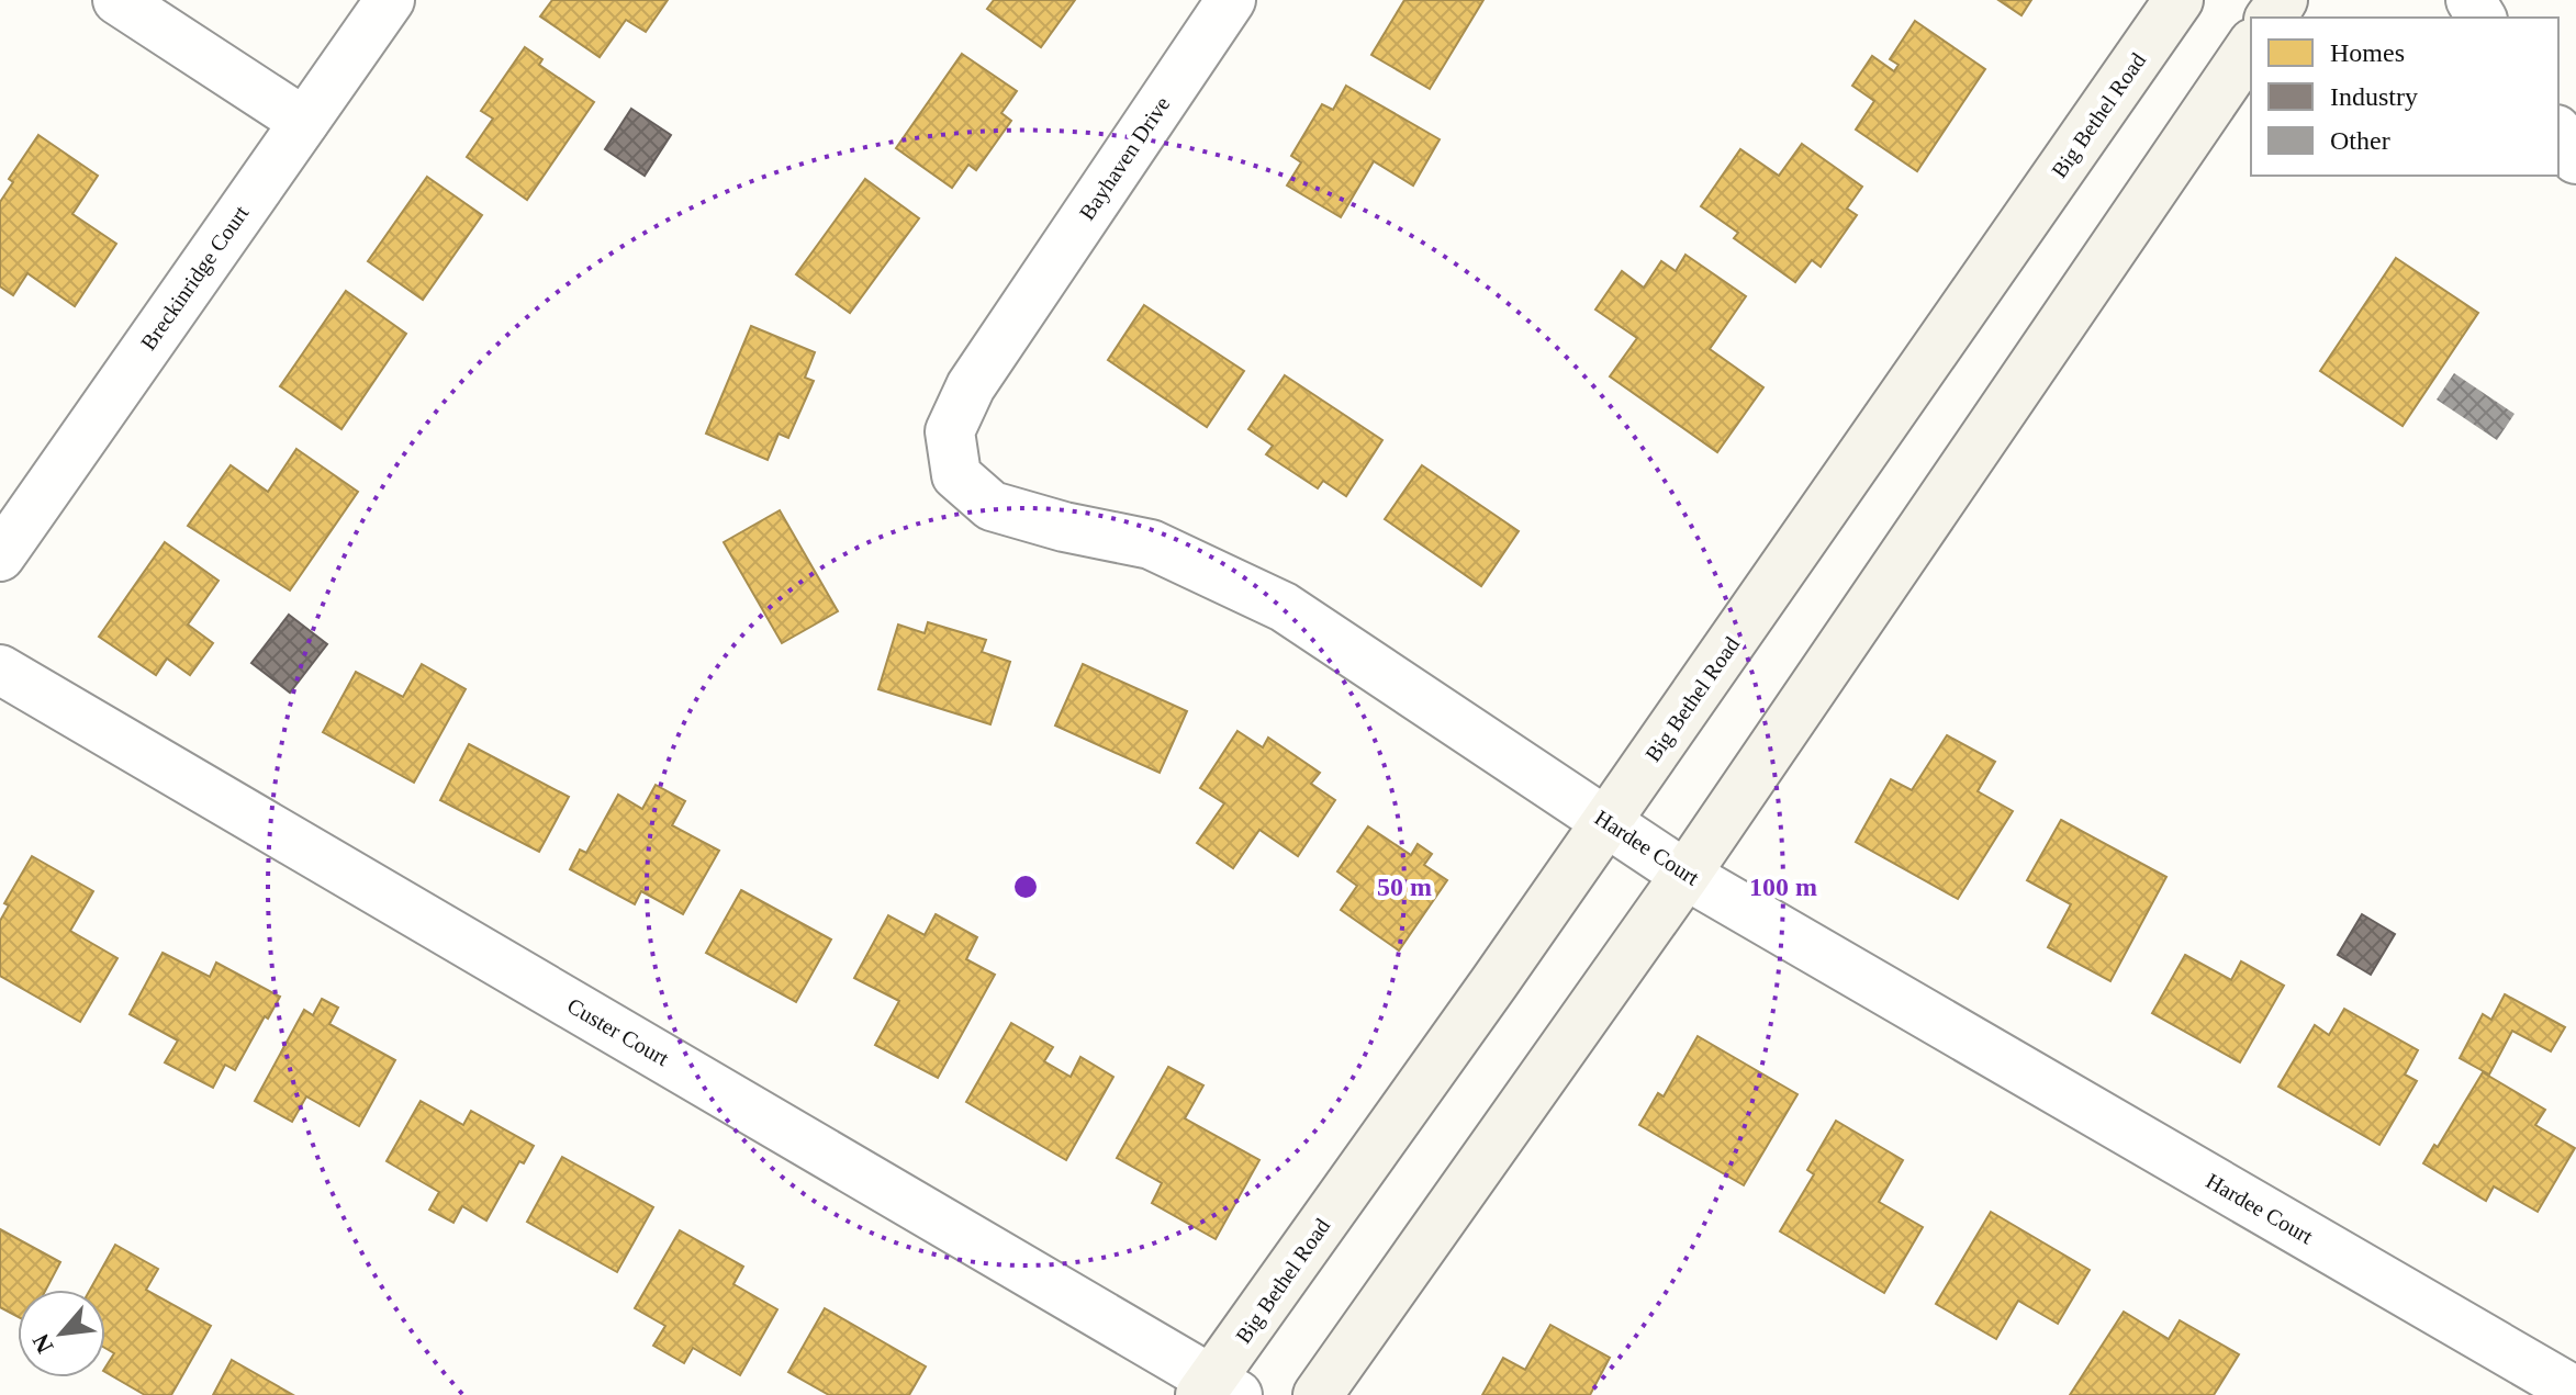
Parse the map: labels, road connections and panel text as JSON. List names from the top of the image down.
{
  "streets": {
    "main road": ["Big Bethel Road"],
    "street": [
      "Bayhaven Drive",
      "Breckinridge Court",
      "Hardee Court",
      "Custer Court"
    ]
  },
  "crossings": [
    ["Big Bethel Road", "Hardee Court"],
    ["Big Bethel Road", "Custer Court"],
    ["Bayhaven Drive", "Hardee Court"]
  ],
  "legend": ["Homes", "Industry", "Other"],
  "north": "bottom left",
  "rings": ["50 m", "100 m"]
}
